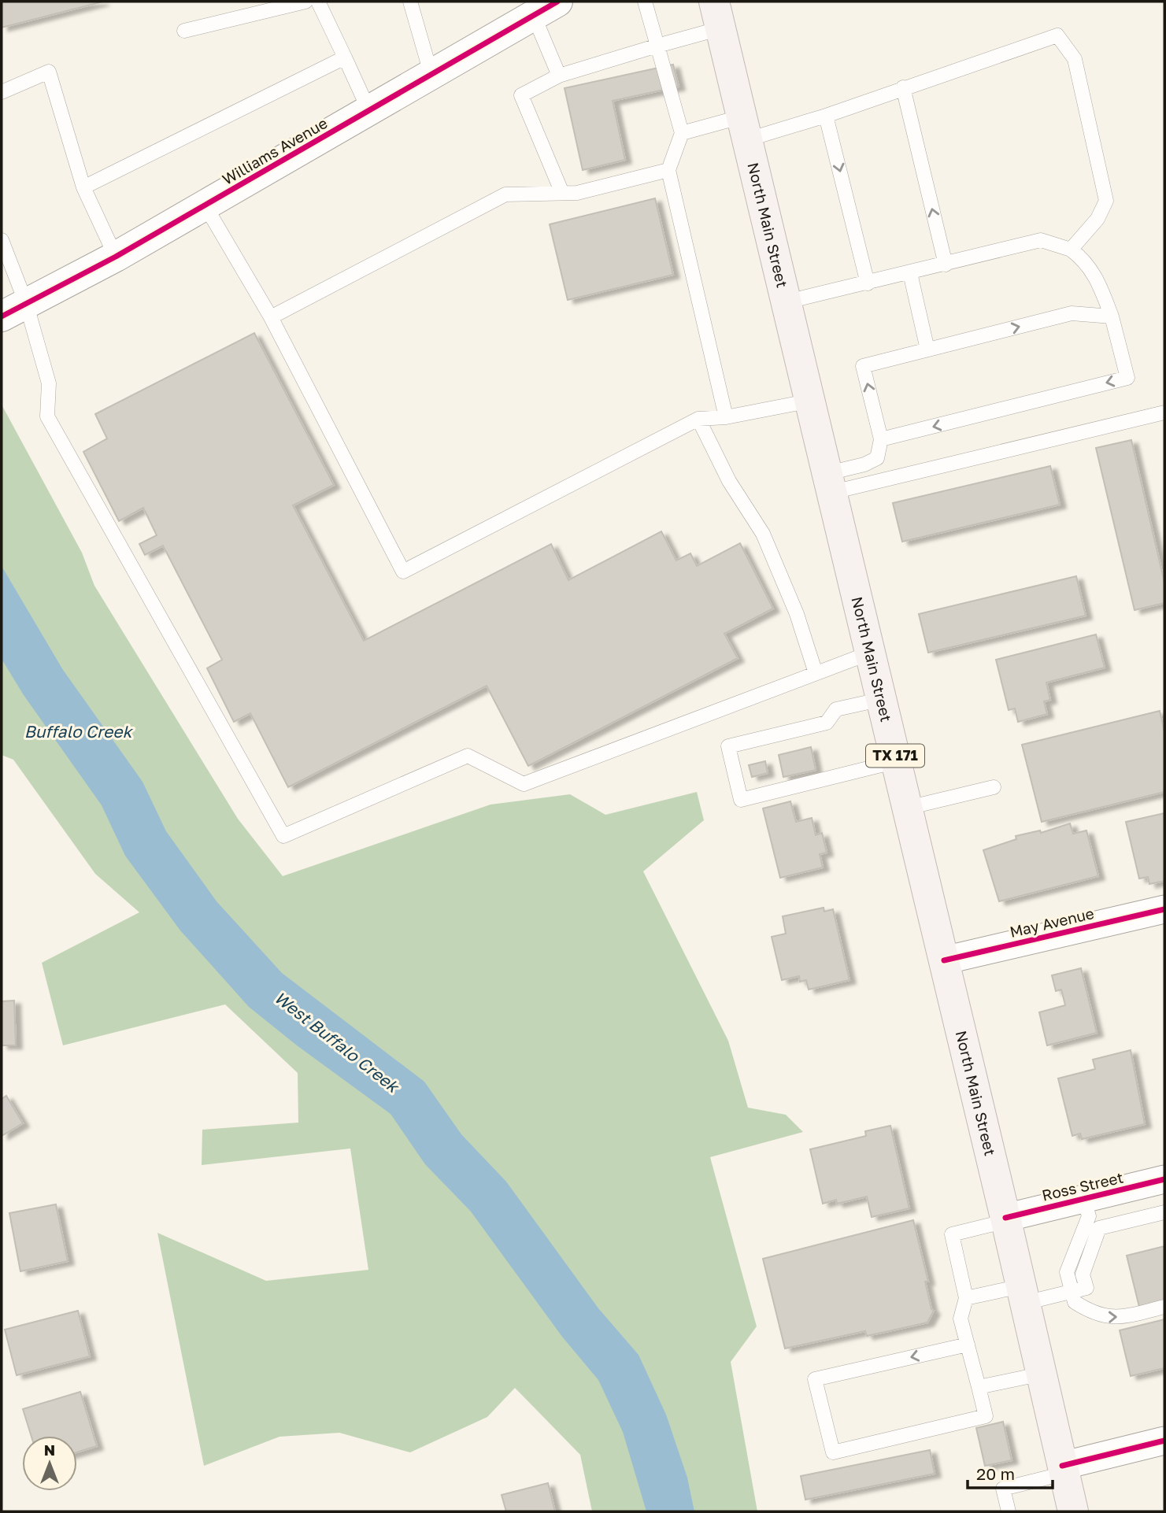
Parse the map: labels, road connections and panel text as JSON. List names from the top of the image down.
{
  "streets": {
    "main road": ["North Main Street", "TX 171"],
    "street": ["Williams Avenue", "May Avenue", "Ross Street"]
  },
  "crossings": [
    ["North Main Street", "May Avenue"],
    ["North Main Street", "Ross Street"]
  ],
  "water": ["Buffalo Creek", "West Buffalo Creek"],
  "scale_bar": "20 m",
  "north": "top"
}
